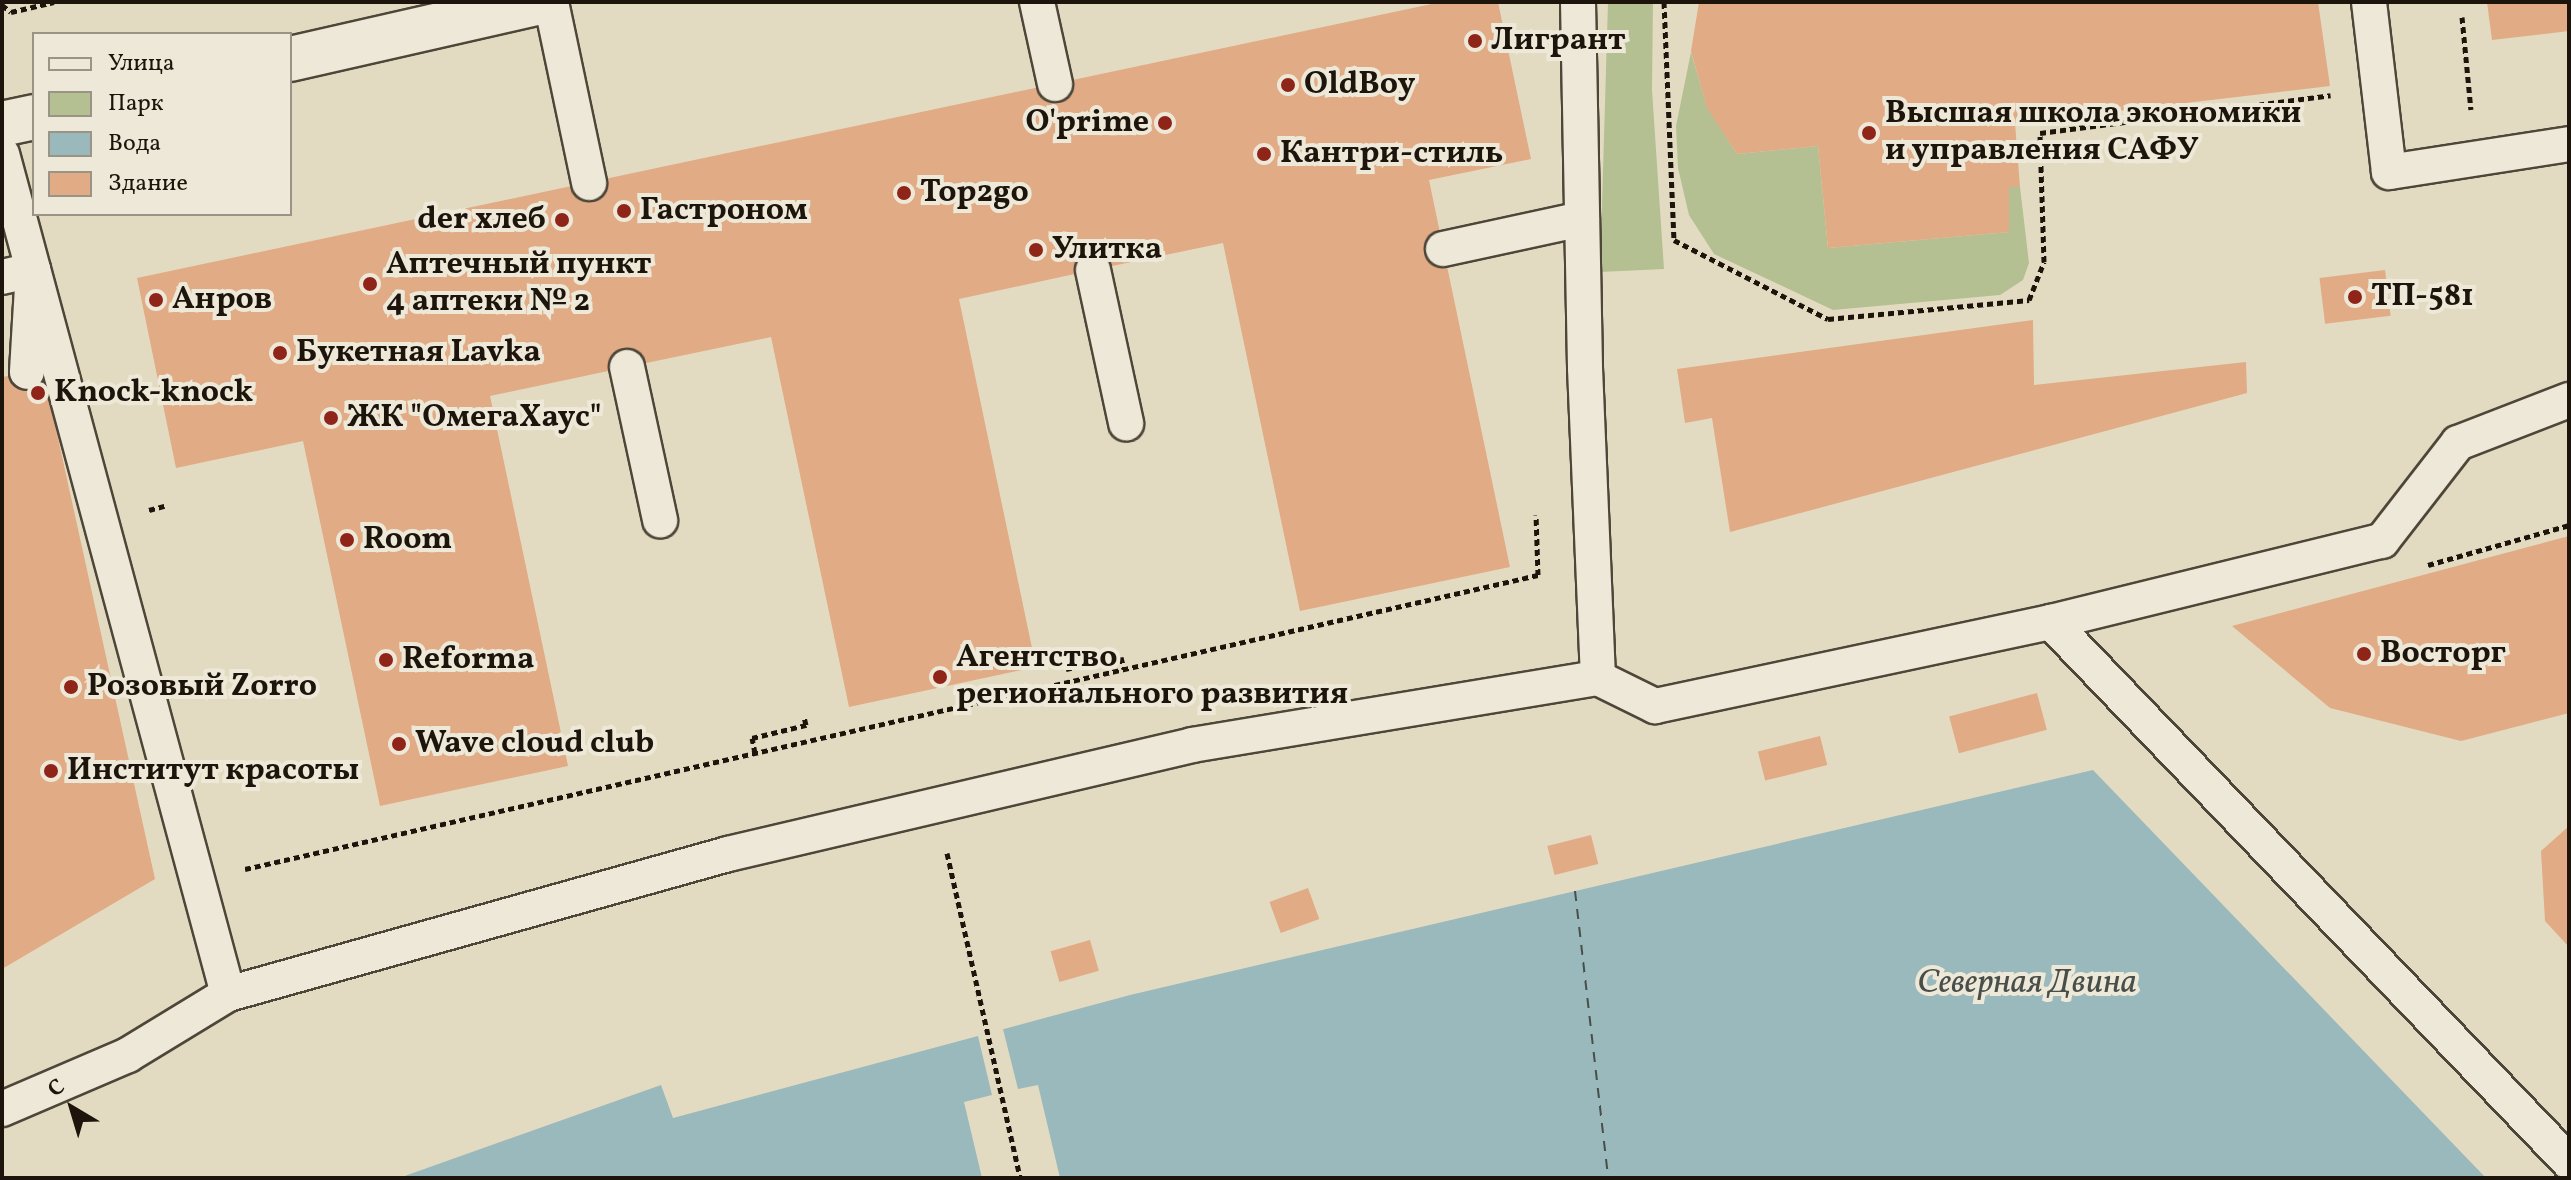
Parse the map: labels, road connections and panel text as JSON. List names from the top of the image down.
{
  "water": ["Северная Двина"],
  "places": [
    "Лигрант",
    "OldBoy",
    "O'prime",
    "Высшая школа экономики и управления САФУ",
    "Кантри-стиль",
    "Top2go",
    "Гастроном",
    "der хлеб",
    "Улитка",
    "Аптечный пункт 4 аптеки № 2",
    "ТП-581",
    "Анров",
    "Букетная Lavka",
    "Knock-knock",
    "ЖК \"ОмегаХаус\"",
    "Room",
    "Восторг",
    "Reforma",
    "Агентство регионального развития",
    "Розовый Zorro",
    "Wave cloud club",
    "Институт красоты"
  ],
  "legend": [
    "Улица",
    "Парк",
    "Вода",
    "Здание"
  ],
  "north": "top left"
}
